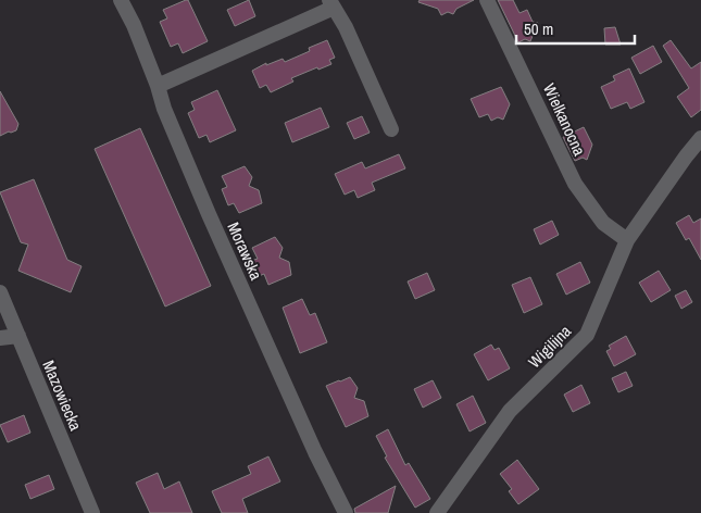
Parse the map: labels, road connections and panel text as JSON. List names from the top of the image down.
{
  "streets": {
    "street": [
      "Wielkanocna",
      "Morawska",
      "Wigilijna",
      "Mazowiecka"
    ]
  },
  "crossings": [
    ["Wielkanocna", "Wigilijna"]
  ],
  "scale_bar": "50 m"
}
